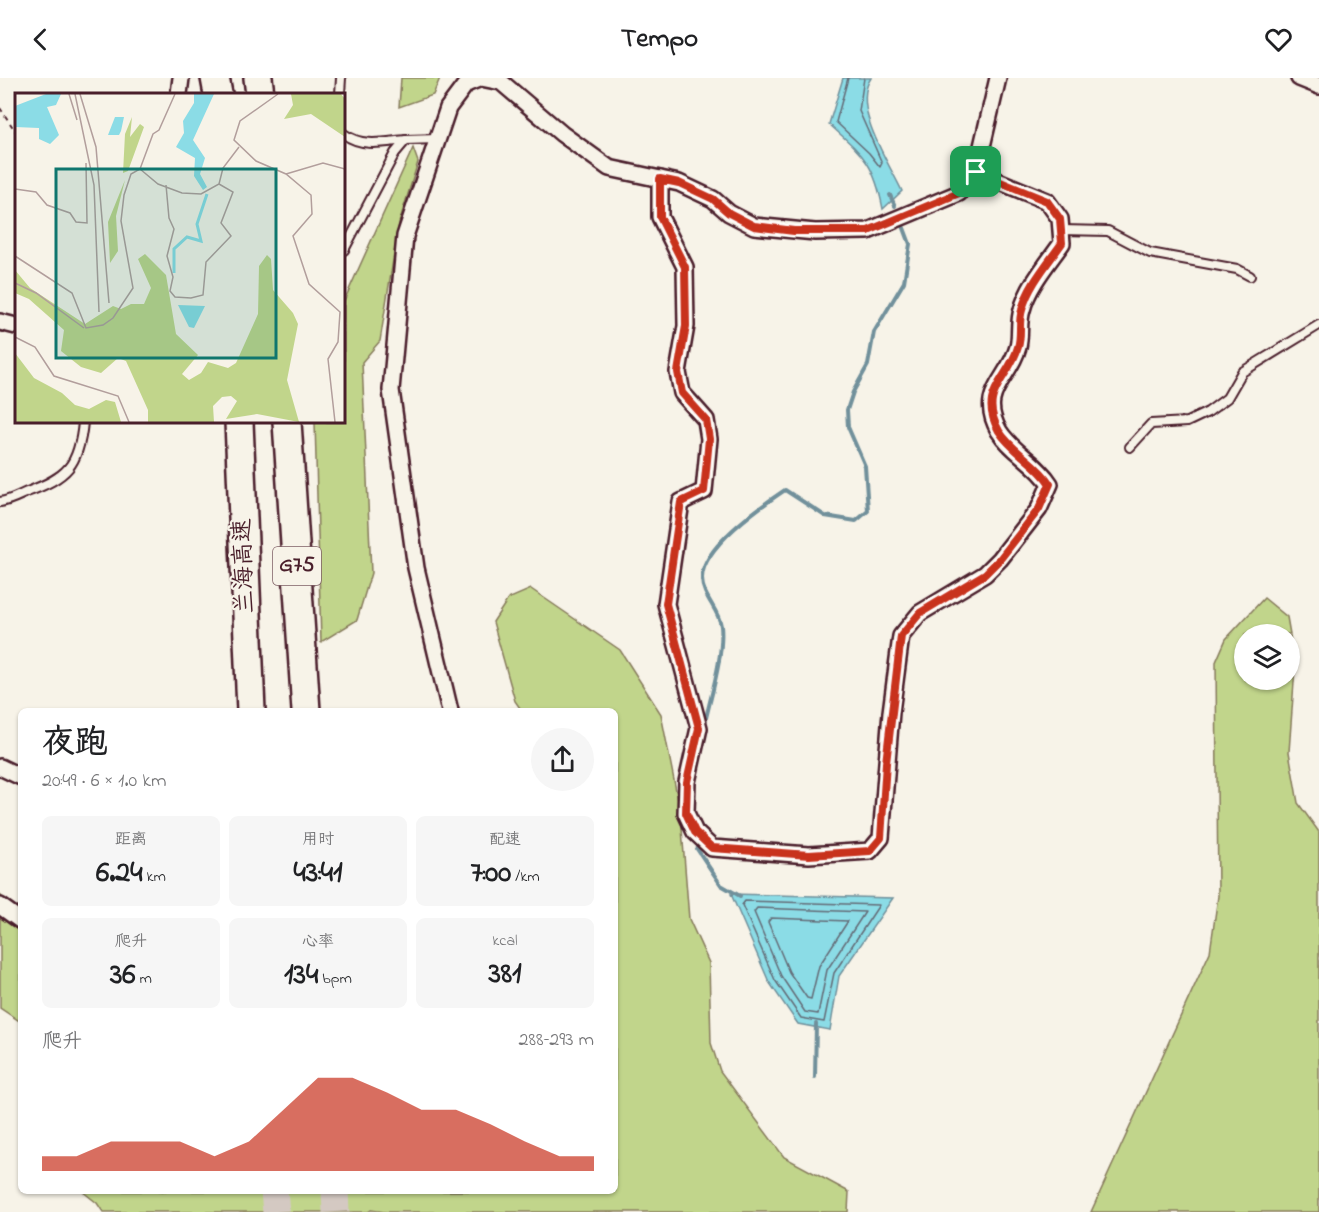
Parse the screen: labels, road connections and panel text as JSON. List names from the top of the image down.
{
  "streets": {
    "highway": ["兰海高速", "G75"]
  },
  "page": {
    "header": "Tempo",
    "heading": ["夜跑", "20:49 · 6 × 1.0 km"],
    "stats": [
      ["距离", "6.24 km"],
      ["用时", "43:41"],
      ["配速", "7:00 /km"],
      ["爬升", "36 m"],
      ["心率", "134 bpm"],
      ["kcal", "381"]
    ],
    "chart": ["爬升", "288–293 m"]
  }
}
